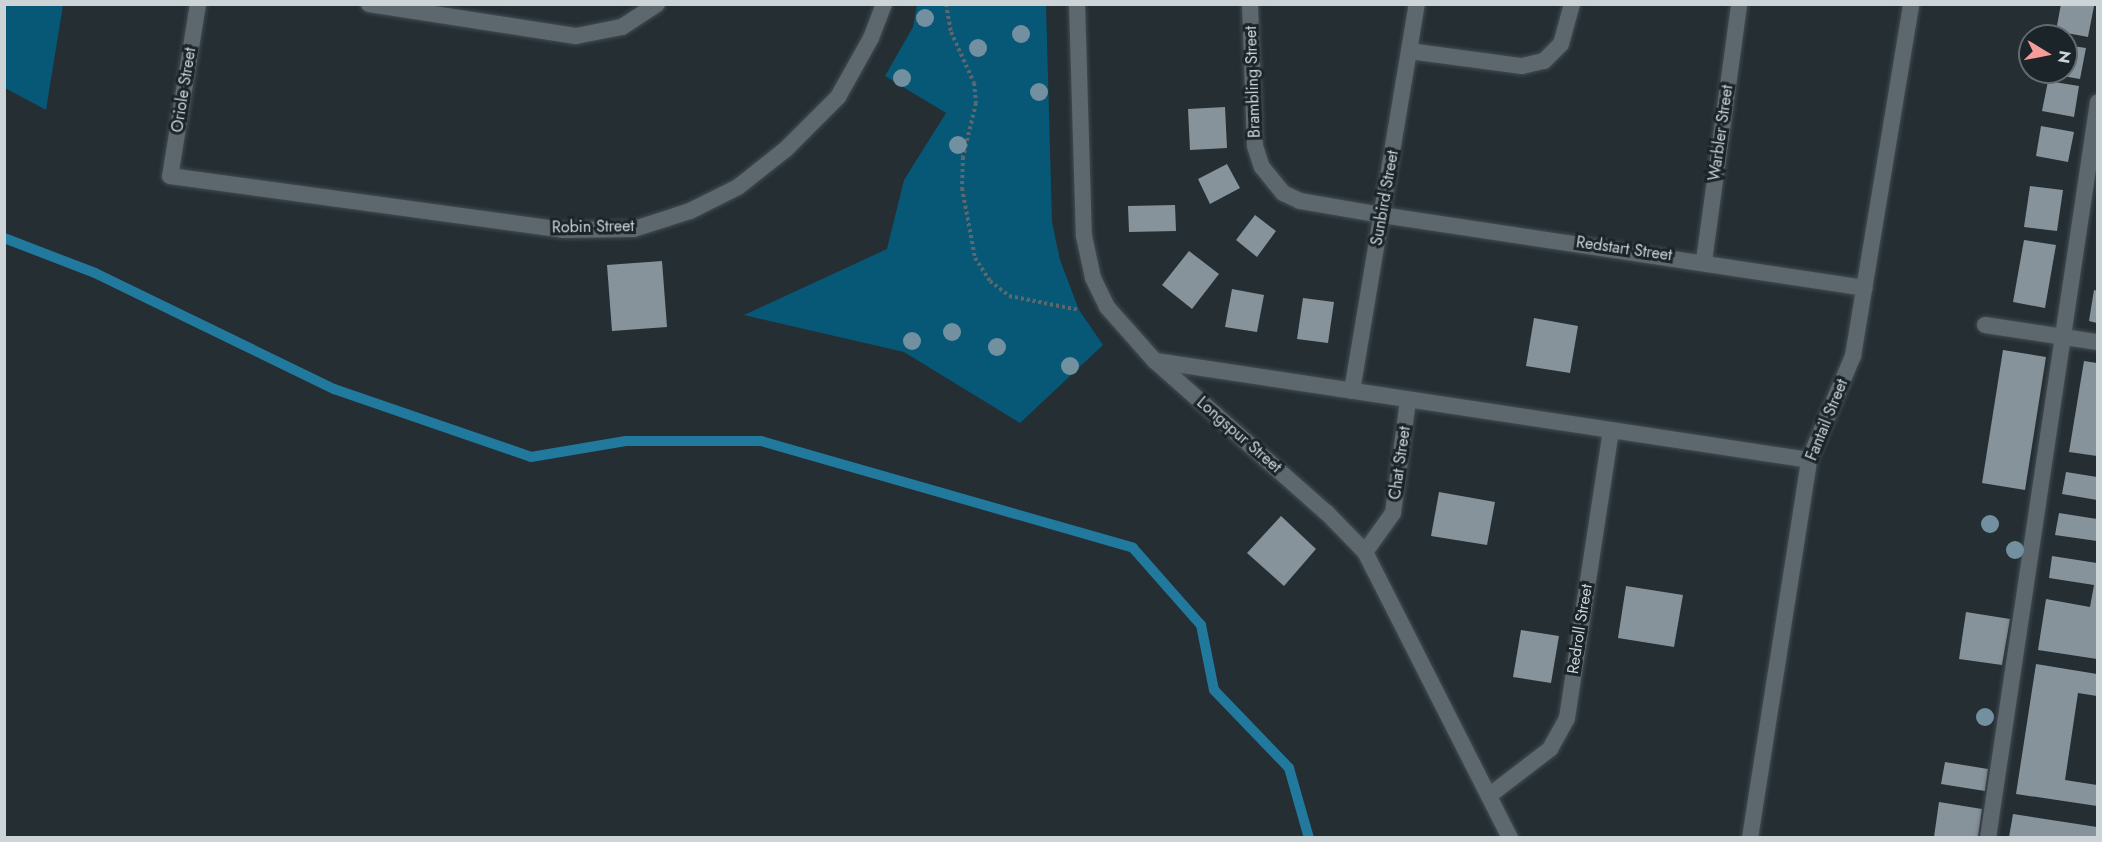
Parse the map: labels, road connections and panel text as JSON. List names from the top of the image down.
{
  "streets": {
    "street": [
      "Brambling Street",
      "Oriole Street",
      "Warbler Street",
      "Sunbird Street",
      "Robin Street",
      "Redstart Street",
      "Fantail Street",
      "Longspur Street",
      "Chat Street",
      "Redroll Street"
    ]
  },
  "crossings": [
    ["Brambling Street", "Sunbird Street"],
    ["Brambling Street", "Redstart Street"],
    ["Oriole Street", "Robin Street"],
    ["Warbler Street", "Redstart Street"],
    ["Sunbird Street", "Redstart Street"],
    ["Redstart Street", "Fantail Street"],
    ["Longspur Street", "Chat Street"],
    ["Longspur Street", "Redroll Street"]
  ],
  "north": "right"
}
